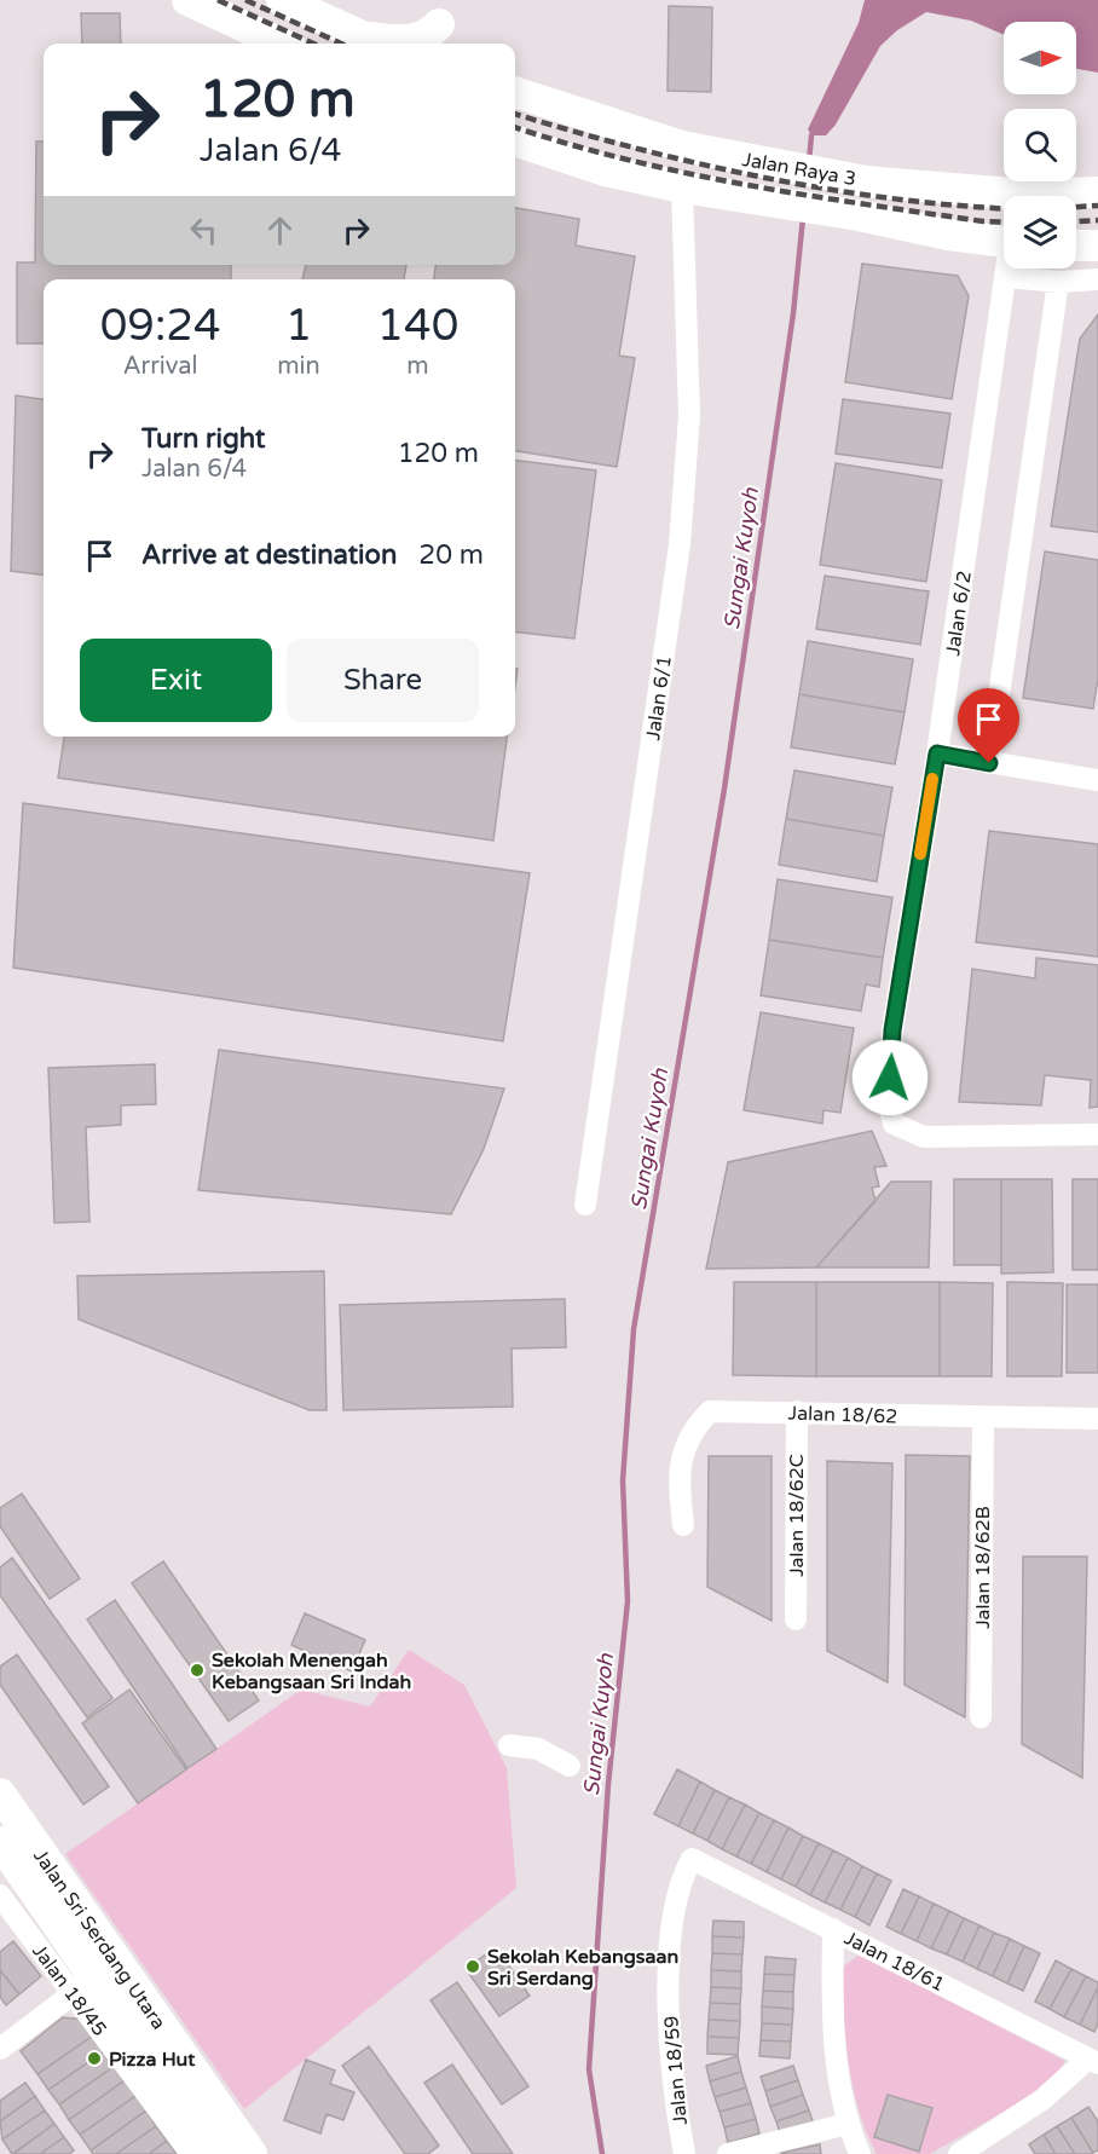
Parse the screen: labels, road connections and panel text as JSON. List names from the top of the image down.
{
  "streets": {
    "street": [
      "Jalan Raya 3",
      "Jalan 6/2",
      "Jalan 6/1",
      "Jalan 18/62",
      "Jalan 18/62C",
      "Jalan 18/62B",
      "Jalan Sri Serdang Utara",
      "Jalan 18/61",
      "Jalan 18/45",
      "Jalan 18/59"
    ]
  },
  "crossings": [
    ["Jalan Raya 3", "Jalan 6/1"],
    ["Jalan 18/62", "Jalan 18/62C"],
    ["Jalan 18/62", "Jalan 18/62B"],
    ["Jalan Sri Serdang Utara", "Jalan 18/45"],
    ["Jalan 18/61", "Jalan 18/59"]
  ],
  "water": ["Sungai Kuyoh"],
  "places": ["Sekolah Menengah Kebangsaan Sri Indah", "Sekolah Kebangsaan Sri Serdang", "Pizza Hut"],
  "north": "right",
  "page": {
    "turn": ["120 m", "Jalan 6/4"],
    "eta": [
      "09:24",
      "Arrival",
      "1",
      "min",
      "140",
      "m"
    ],
    "list": [
      {
        "name": "Turn right",
        "note": "Jalan 6/4",
        "value": "120 m"
      },
      {
        "name": "Arrive at destination",
        "value": "20 m"
      }
    ],
    "buttons": ["Exit", "Share"]
  }
}
